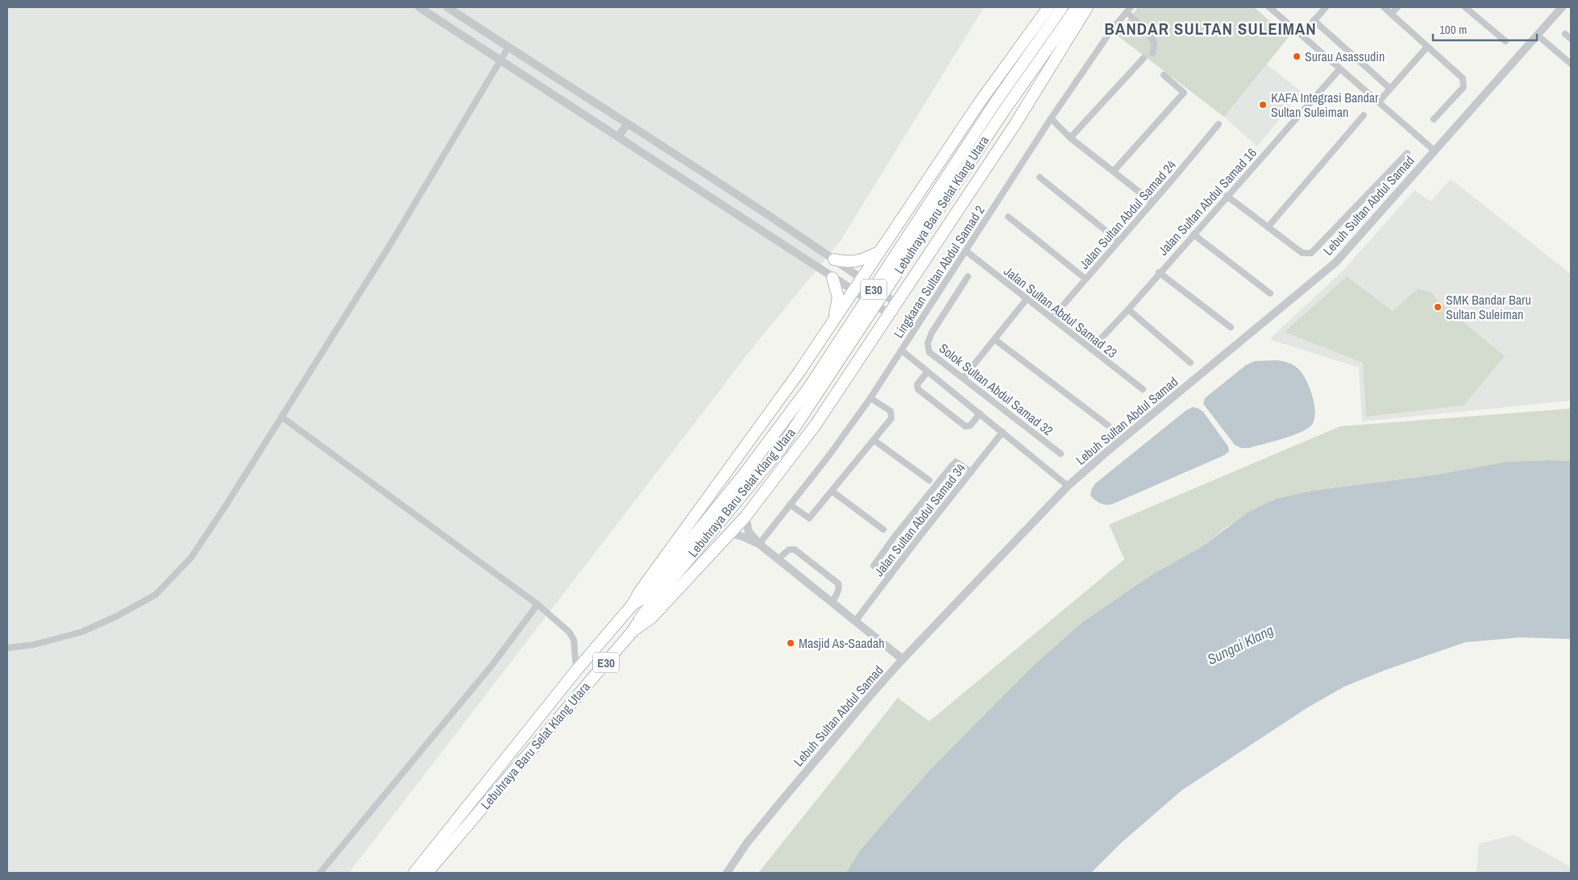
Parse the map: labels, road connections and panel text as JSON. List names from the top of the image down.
{
  "streets": {
    "highway": ["Lebuhraya Baru Selat Klang Utara", "E30"],
    "street": [
      "Jalan Sultan Abdul Samad 16",
      "Lebuh Sultan Abdul Samad",
      "Jalan Sultan Abdul Samad 24",
      "Lingkaran Sultan Abdul Samad 2",
      "Jalan Sultan Abdul Samad 23",
      "Solok Sultan Abdul Samad 32",
      "Jalan Sultan Abdul Samad 34"
    ]
  },
  "crossings": [
    ["Jalan Sultan Abdul Samad 16", "Jalan Sultan Abdul Samad 23"],
    ["Jalan Sultan Abdul Samad 24", "Jalan Sultan Abdul Samad 23"],
    ["Lingkaran Sultan Abdul Samad 2", "Jalan Sultan Abdul Samad 23"]
  ],
  "districts": ["BANDAR SULTAN SULEIMAN"],
  "water": ["Sungai Klang"],
  "places": [
    "Surau Asassudin",
    "KAFA Integrasi Bandar Sultan Suleiman",
    "SMK Bandar Baru Sultan Suleiman",
    "Masjid As-Saadah"
  ],
  "scale_bar": "100 m"
}
